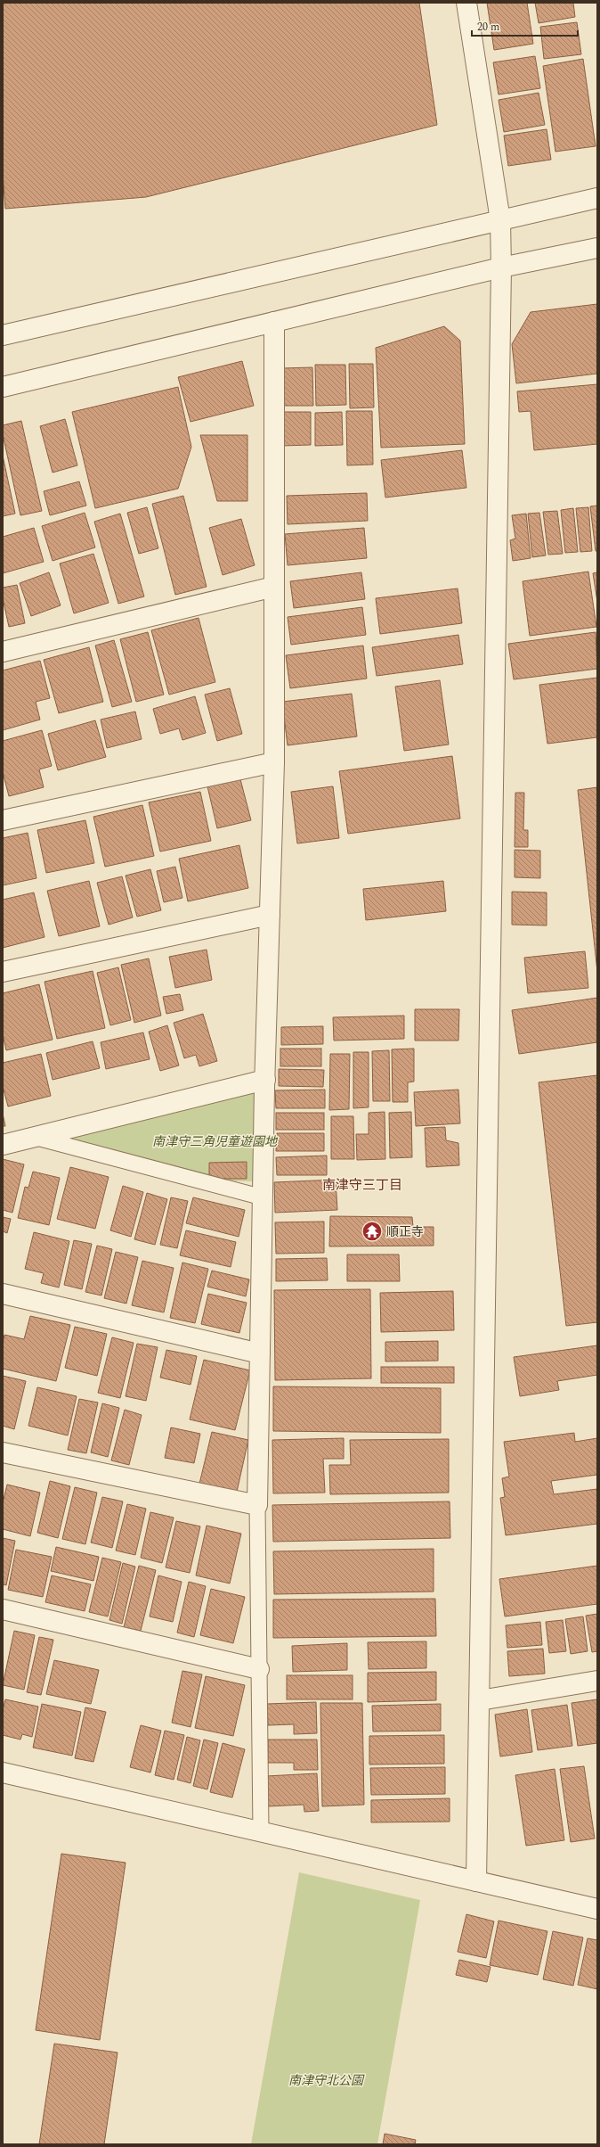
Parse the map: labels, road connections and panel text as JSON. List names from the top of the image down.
{
  "districts": ["南津守三丁目"],
  "parks": ["南津守三角児童遊園地", "南津守北公園"],
  "places": {
    "temple": ["順正寺"]
  },
  "scale_bar": "20 m"
}
